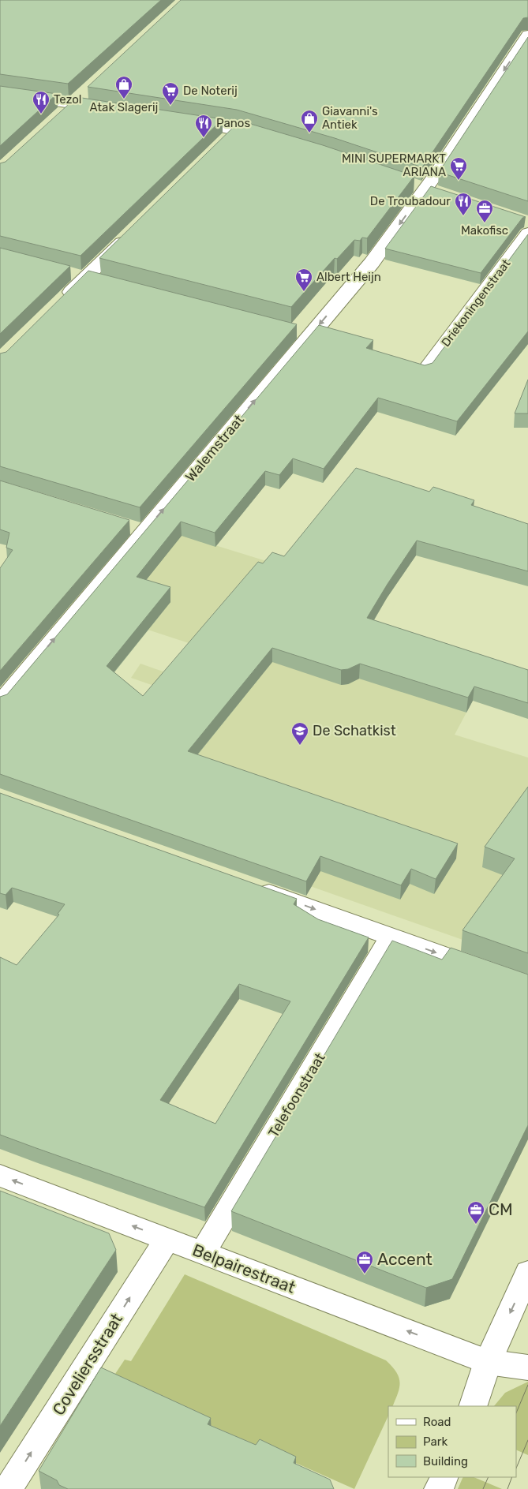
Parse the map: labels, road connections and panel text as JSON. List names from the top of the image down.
{
  "streets": {
    "street": [
      "Driekoningenstraat",
      "Walemstraat",
      "Telefoonstraat",
      "Belpairestraat",
      "Coveliersstraat"
    ]
  },
  "crossings": [
    ["Telefoonstraat", "Belpairestraat"],
    ["Belpairestraat", "Coveliersstraat"]
  ],
  "one_way": ["Belpairestraat", "Coveliersstraat"],
  "places": {
    "shop": ["Atak Slagerij", "Giavanni's Antiek"],
    "supermarket": ["De Noterij", "MINI SUPERMARKT ARIANA", "Albert Heijn"],
    "restaurant": ["Tezol", "Panos", "De Troubadour"],
    "office": ["Makofisc", "CM", "Accent"],
    "school or university": ["De Schatkist"]
  },
  "legend": ["Road", "Park", "Building"]
}
